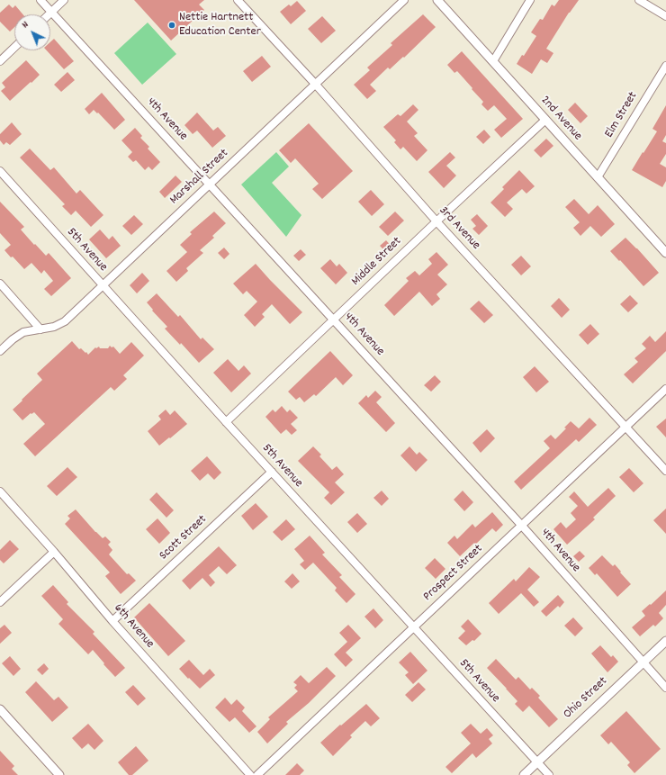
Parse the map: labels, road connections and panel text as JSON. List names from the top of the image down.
{
  "streets": {
    "street": [
      "Elm Street",
      "2nd Avenue",
      "4th Avenue",
      "Marshall Street",
      "3rd Avenue",
      "5th Avenue",
      "Middle Street",
      "Scott Street",
      "Prospect Street",
      "6th Avenue",
      "Ohio Street"
    ]
  },
  "crossings": [
    ["Elm Street", "2nd Avenue"],
    ["2nd Avenue", "Middle Street"],
    ["4th Avenue", "Marshall Street"],
    ["4th Avenue", "Middle Street"],
    ["4th Avenue", "Prospect Street"],
    ["4th Avenue", "Ohio Street"],
    ["Marshall Street", "3rd Avenue"],
    ["Marshall Street", "5th Avenue"],
    ["3rd Avenue", "Middle Street"],
    ["3rd Avenue", "Prospect Street"],
    ["5th Avenue", "Middle Street"],
    ["5th Avenue", "Scott Street"],
    ["5th Avenue", "Prospect Street"],
    ["5th Avenue", "Ohio Street"],
    ["Scott Street", "6th Avenue"]
  ],
  "places": ["Nettie Hartnett Education Center"],
  "north": "top left"
}
